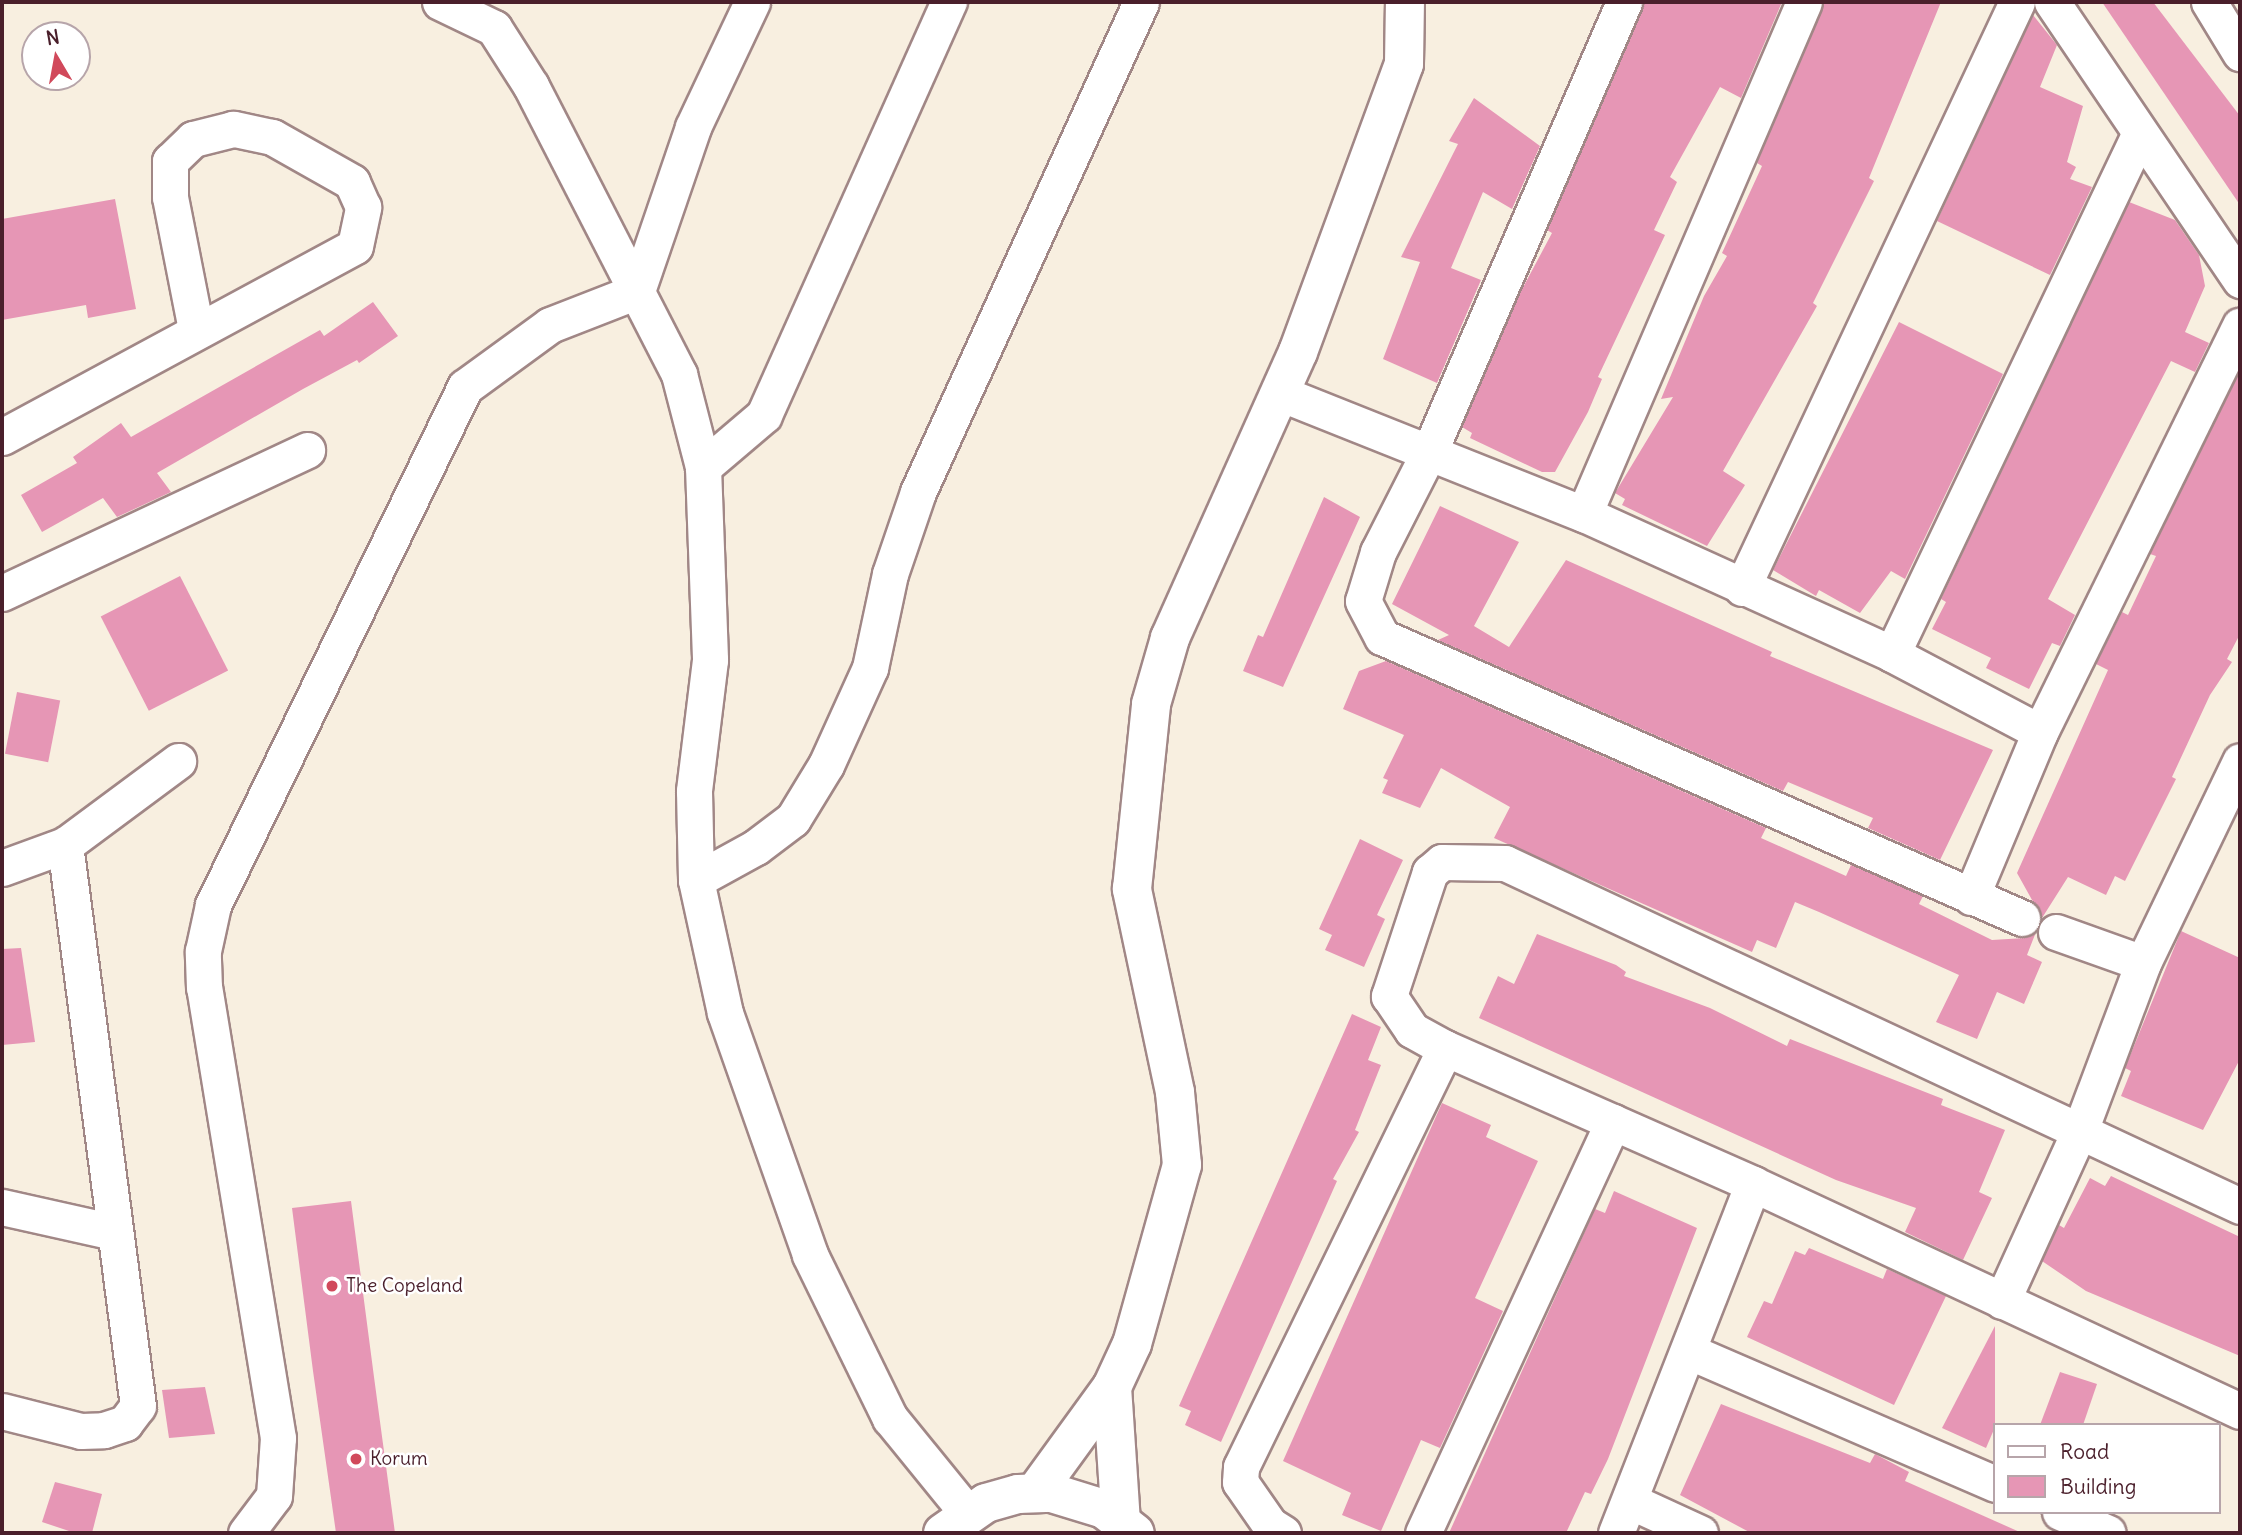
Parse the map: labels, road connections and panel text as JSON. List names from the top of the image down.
{
  "places": ["The Copeland", "Korum"],
  "legend": ["Road", "Building"],
  "north": "top"
}
